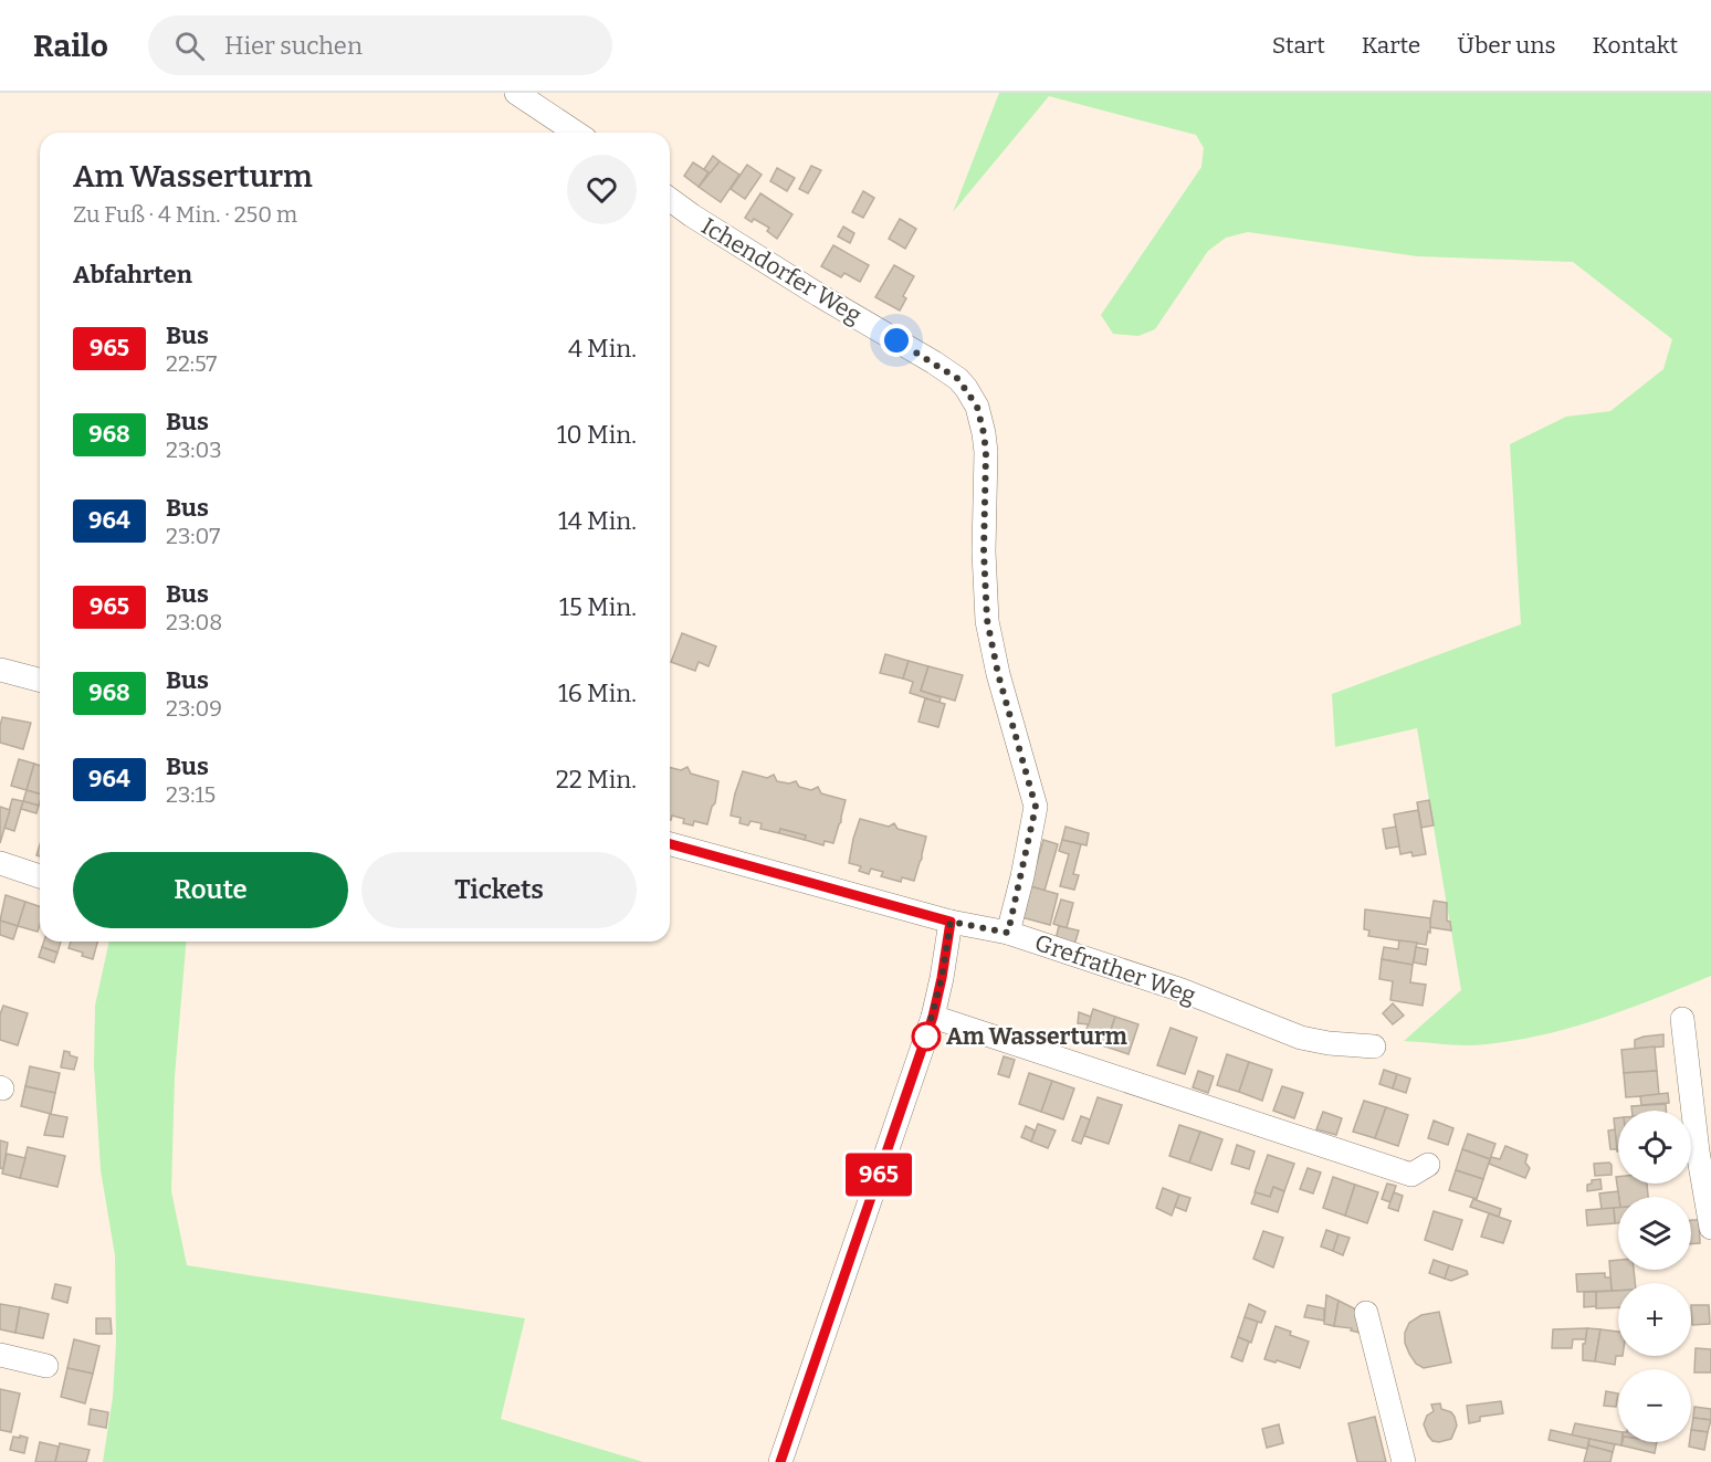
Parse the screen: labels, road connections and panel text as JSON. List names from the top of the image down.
{
  "streets": {
    "street": ["Ichendorfer Weg", "Grefrather Weg"]
  },
  "crossings": [
    ["Ichendorfer Weg", "Grefrather Weg"]
  ],
  "places": ["Am Wasserturm"],
  "lines": ["bus line 965"],
  "page": {
    "header": "Railo",
    "search": "Hier suchen",
    "nav": [
      "Start",
      "Karte",
      "Über uns",
      "Kontakt"
    ],
    "on_map": "965",
    "heading": [
      ["Am Wasserturm", "Zu Fuß · 4 Min. · 250 m"],
      "Abfahrten"
    ],
    "list": [
      {
        "mark": "965",
        "name": "Bus",
        "note": "22:57",
        "value": "4 Min."
      },
      {
        "mark": "968",
        "name": "Bus",
        "note": "23:03",
        "value": "10 Min."
      },
      {
        "mark": "964",
        "name": "Bus",
        "note": "23:07",
        "value": "14 Min."
      },
      {
        "mark": "965",
        "name": "Bus",
        "note": "23:08",
        "value": "15 Min."
      },
      {
        "mark": "968",
        "name": "Bus",
        "note": "23:09",
        "value": "16 Min."
      },
      {
        "mark": "964",
        "name": "Bus",
        "note": "23:15",
        "value": "22 Min."
      }
    ],
    "buttons": ["Route", "Tickets"],
    "map_buttons": ["+", "−"]
  }
}
